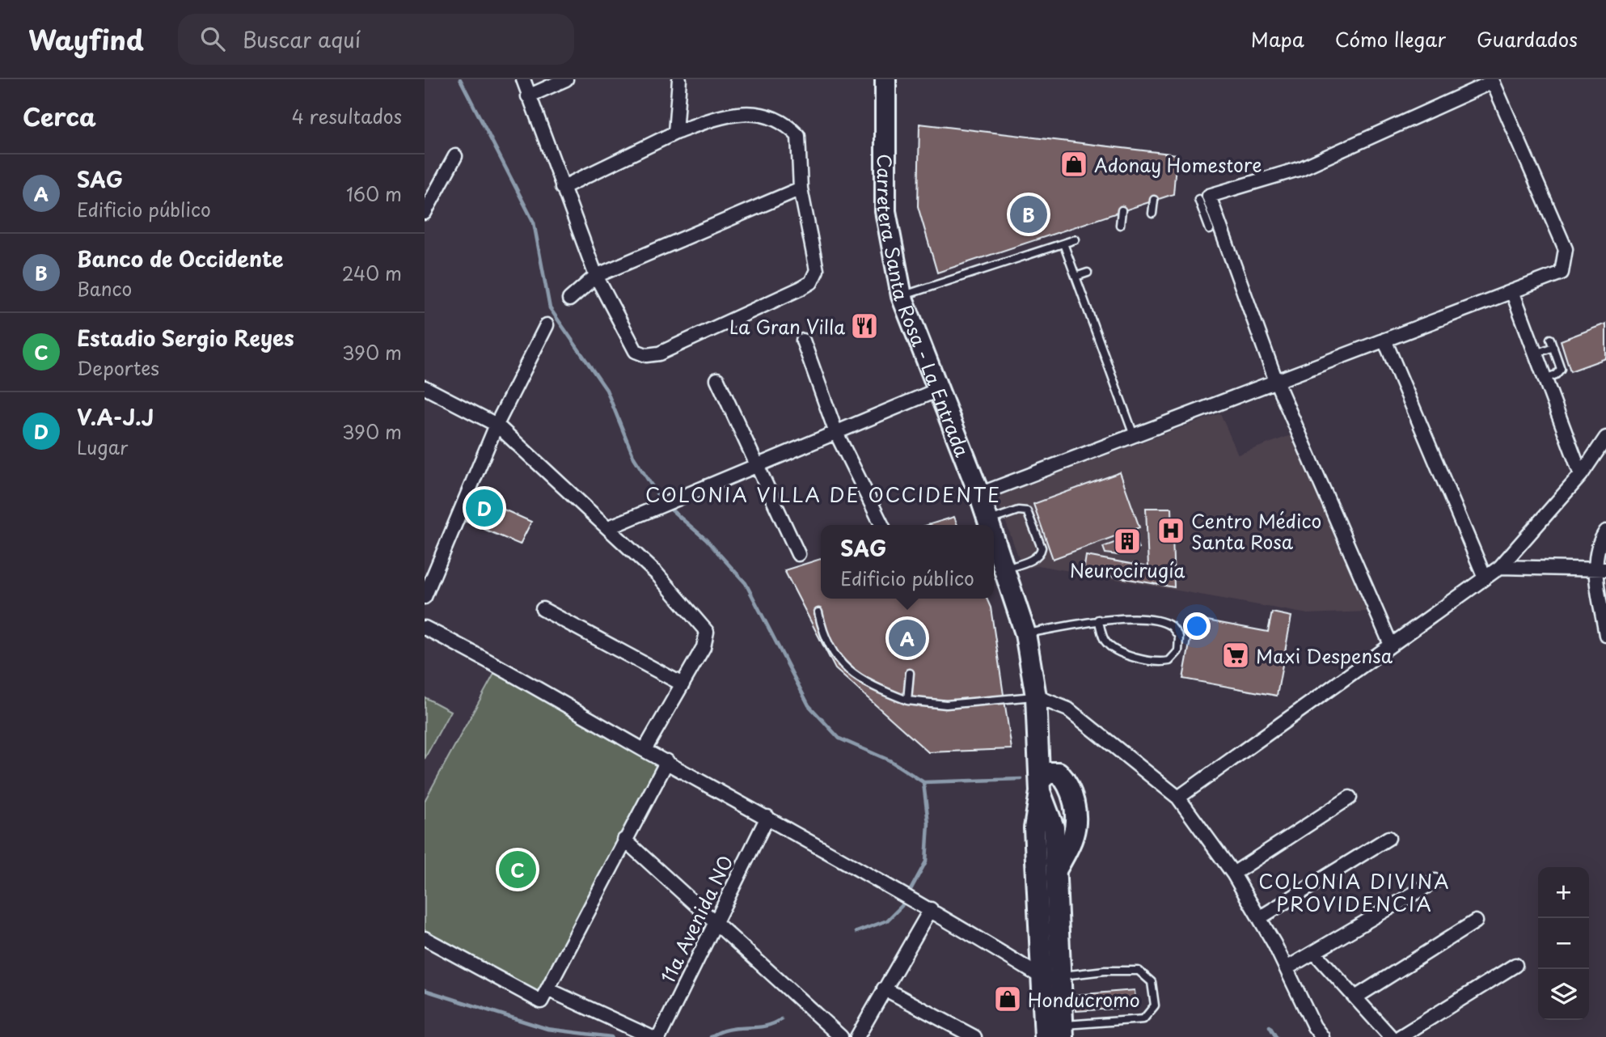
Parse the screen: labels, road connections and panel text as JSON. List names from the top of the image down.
{
  "streets": {
    "main road": ["Carretera Santa Rosa - La Entrada"],
    "street": ["11a Avenida NO"]
  },
  "districts": ["COLONIA VILLA DE OCCIDENTE", "COLONIA DIVINA PROVIDENCIA"],
  "places": {
    "shop": ["Adonay Homestore", "Honducromo"],
    "restaurant": ["La Gran Villa"],
    "hospital": ["Centro Médico Santa Rosa"],
    "building": ["Neurocirugía"],
    "supermarket": ["Maxi Despensa"]
  },
  "page": {
    "header": "Wayfind",
    "search": "Buscar aquí",
    "nav": ["Mapa", "Cómo llegar", "Guardados"],
    "heading": ["Cerca", "4 resultados"],
    "list": [
      {
        "mark": "A",
        "name": "SAG",
        "note": "Edificio público",
        "value": "160 m"
      },
      {
        "mark": "B",
        "name": "Banco de Occidente",
        "note": "Banco",
        "value": "240 m"
      },
      {
        "mark": "C",
        "name": "Estadio Sergio Reyes",
        "note": "Deportes",
        "value": "390 m"
      },
      {
        "mark": "D",
        "name": "V.A-J.J",
        "note": "Lugar",
        "value": "390 m"
      }
    ],
    "pins": [
      "B",
      "D",
      "A",
      "C"
    ],
    "popup": ["SAG", "Edificio público"],
    "map_buttons": ["+", "−"]
  }
}
